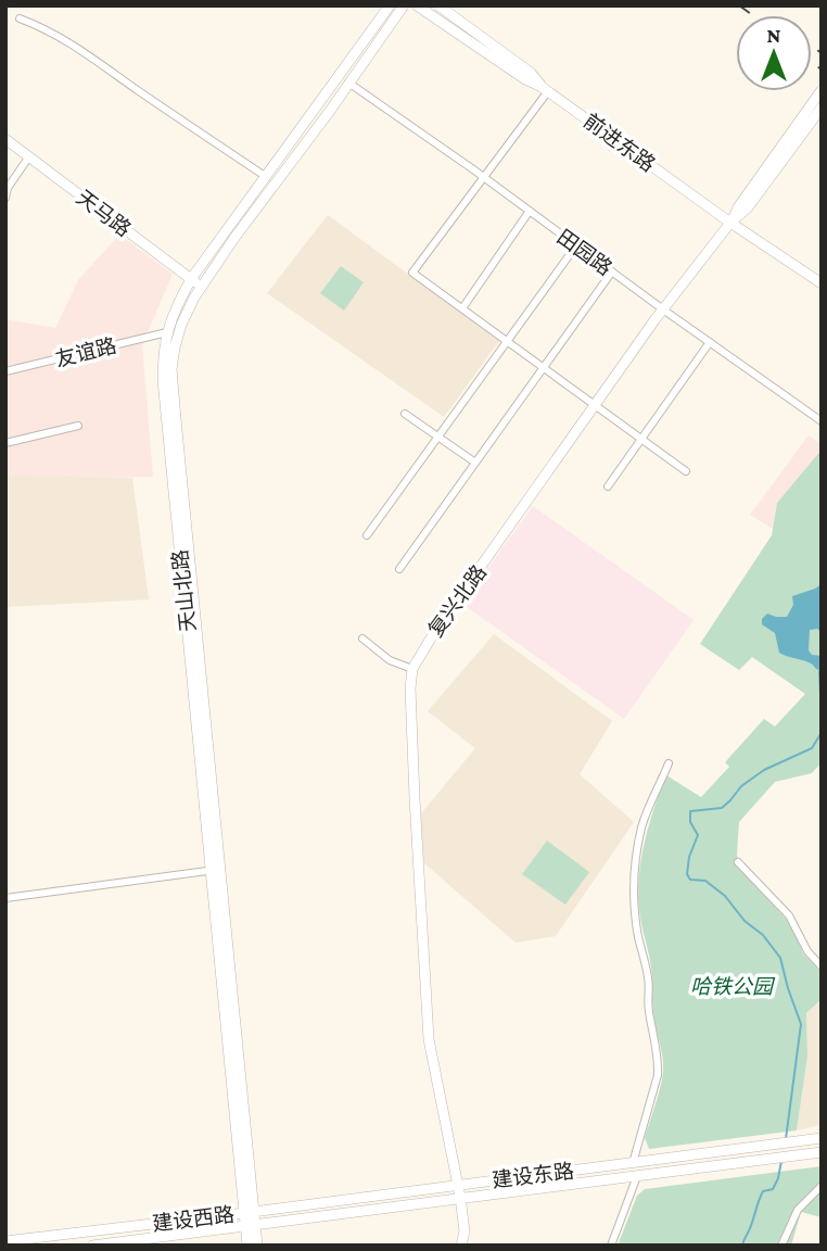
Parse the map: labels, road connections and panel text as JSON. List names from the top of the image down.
{
  "streets": {
    "main road": [
      "前进东路",
      "天马路",
      "天山北路",
      "复兴北路",
      "建设东路",
      "建设西路"
    ],
    "street": ["田园路", "友谊路"]
  },
  "crossings": [
    ["前进东路", "复兴北路"],
    ["天马路", "天山北路"],
    ["田园路", "复兴北路"],
    ["友谊路", "天山北路"],
    ["复兴北路", "建设东路"],
    ["建设东路", "建设西路"]
  ],
  "parks": ["哈铁公园"],
  "north": "top"
}
